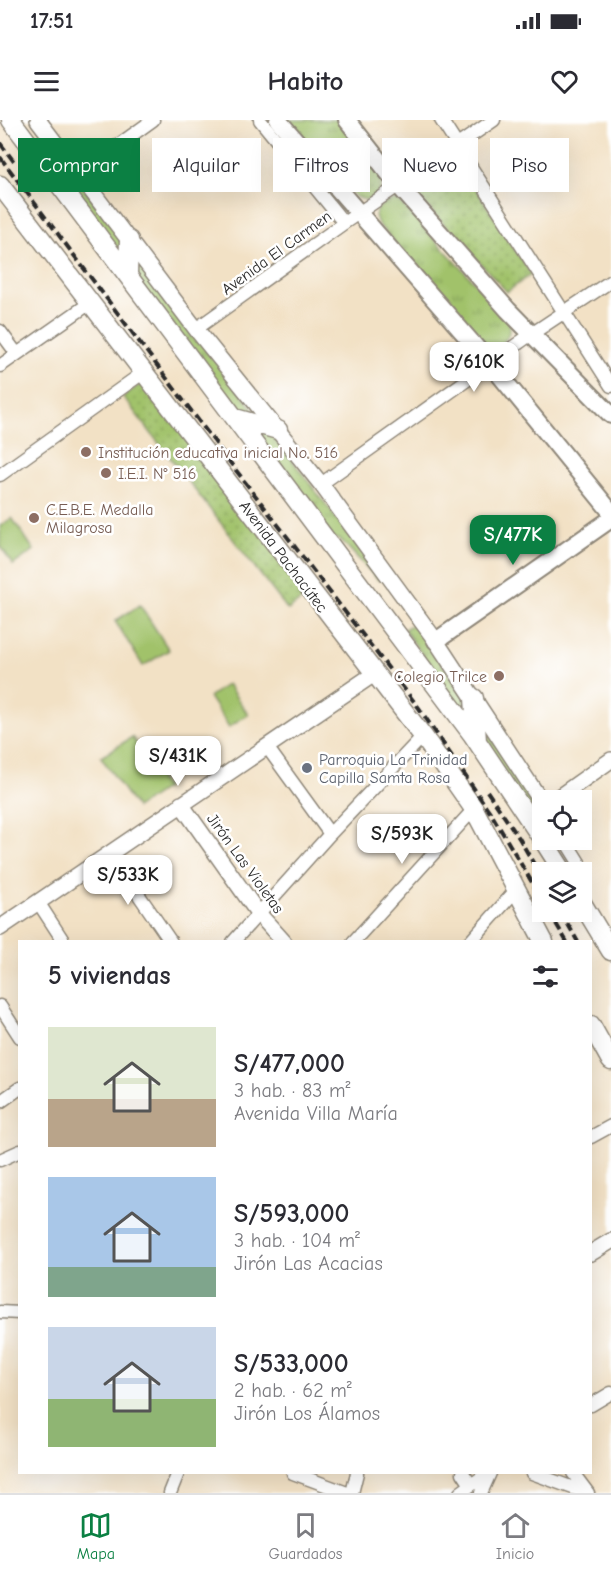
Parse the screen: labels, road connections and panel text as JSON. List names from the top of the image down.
{
  "streets": {
    "main road": ["Avenida Pachacútec"],
    "street": ["Avenida El Carmen", "Jirón Las Violetas"]
  },
  "places": [
    "Institución educativa inicial No. 516",
    "I.E.I. N° 516",
    "C.E.B.E. Medalla Milagrosa",
    "Colegio Trilce",
    "Parroquia La Trinidad Capilla Samta Rosa"
  ],
  "page": {
    "status": "17:51",
    "header": "Habito",
    "chip": [
      "Comprar",
      "Alquilar",
      "Filtros",
      "Nuevo",
      "Piso"
    ],
    "price": [
      "S/610K",
      "S/477K",
      "S/431K",
      "S/593K",
      "S/533K"
    ],
    "heading": "5 viviendas",
    "list": [
      {
        "name": "S/477,000",
        "note": "3 hab. · 83 m² · Avenida Villa María"
      },
      {
        "name": "S/593,000",
        "note": "3 hab. · 104 m² · Jirón Las Acacias"
      },
      {
        "name": "S/533,000",
        "note": "2 hab. · 62 m² · Jirón Los Álamos"
      }
    ],
    "tabs": ["Mapa", "Guardados", "Inicio"]
  }
}
